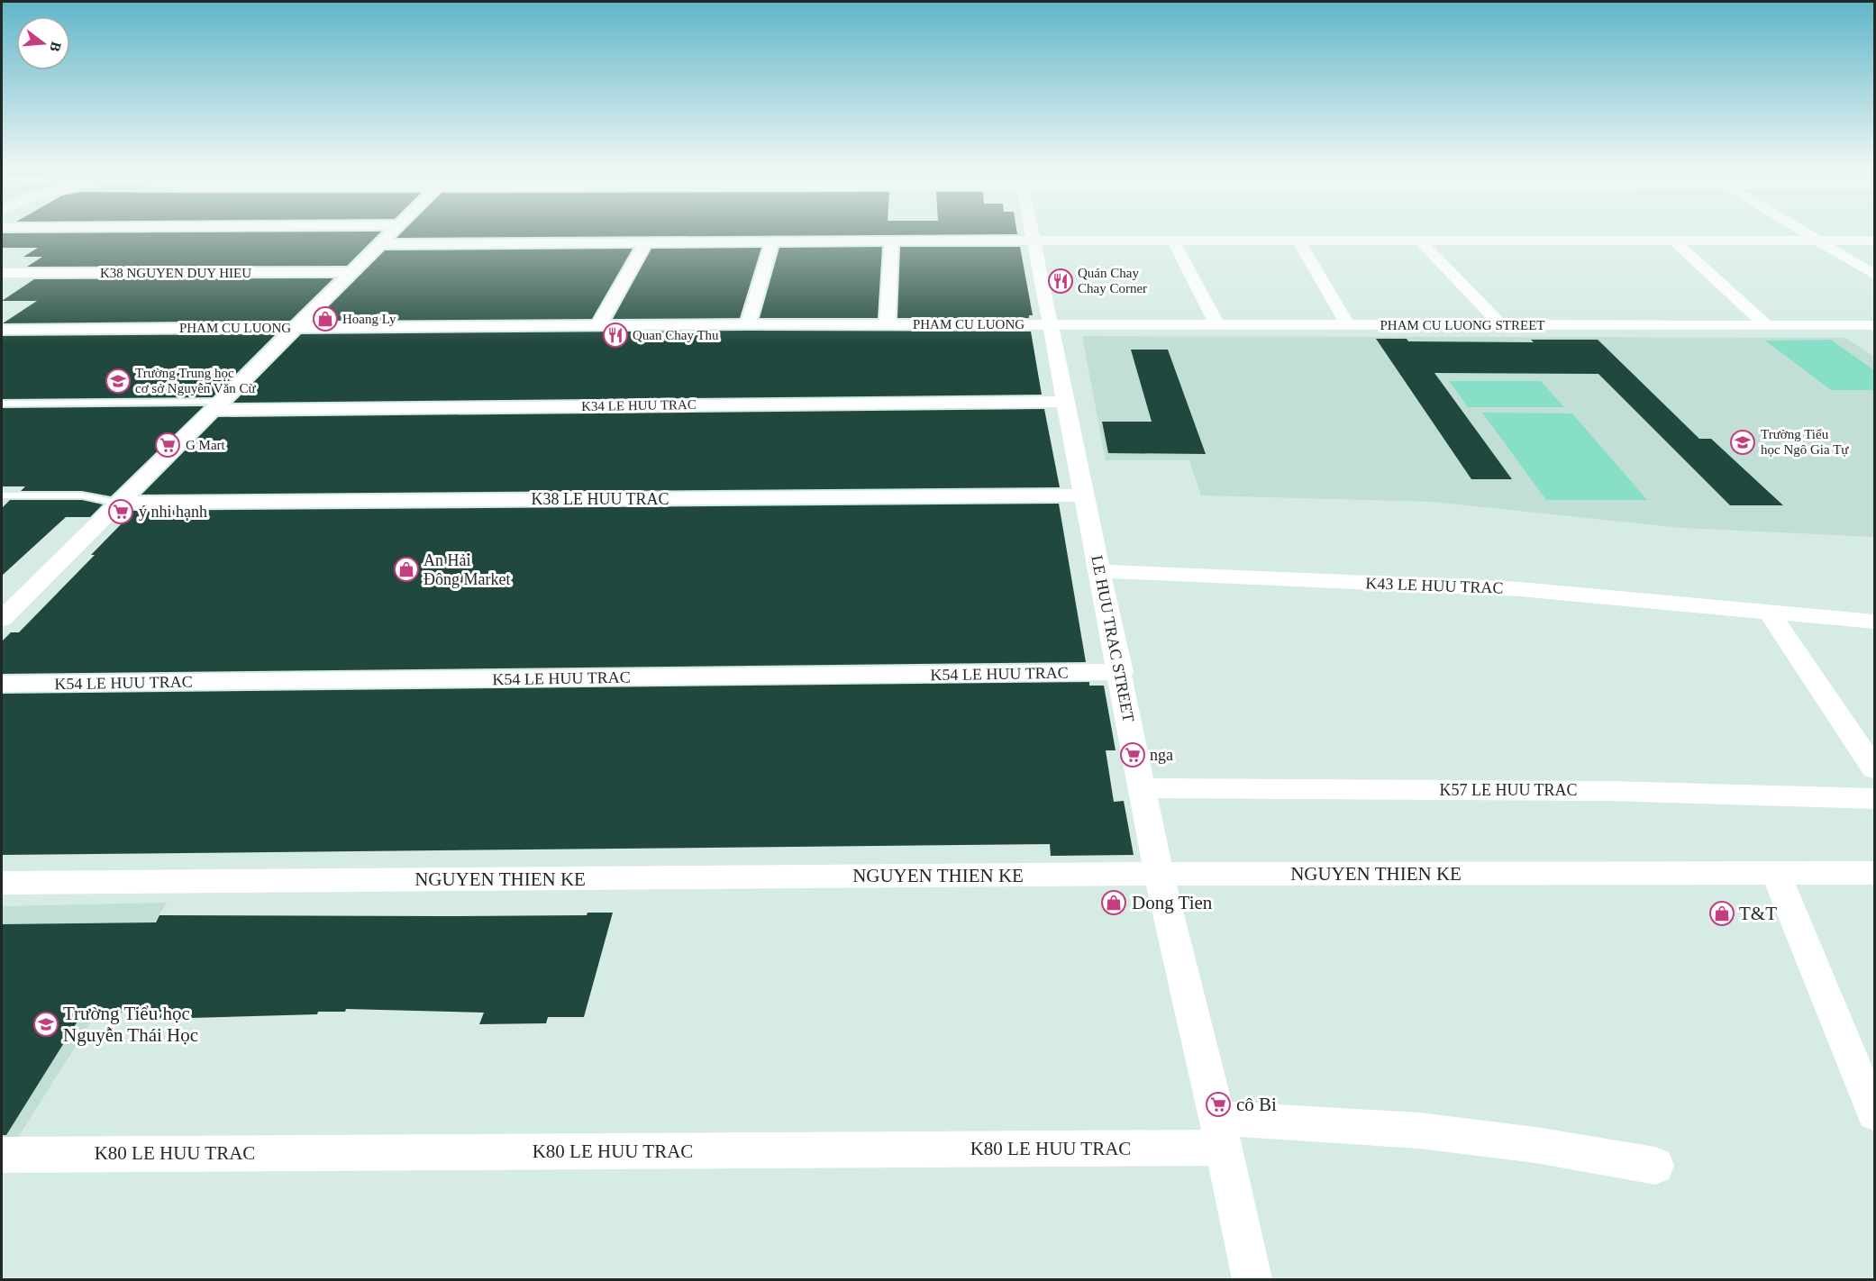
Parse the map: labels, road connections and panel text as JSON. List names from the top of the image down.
{
  "streets": {
    "street": [
      "K38 NGUYEN DUY HIEU",
      "PHAM CU LUONG",
      "PHAM CU LUONG STREET",
      "K34 LE HUU TRAC",
      "K38 LE HUU TRAC",
      "K43 LE HUU TRAC",
      "LE HUU TRAC STREET",
      "K54 LE HUU TRAC",
      "K57 LE HUU TRAC",
      "NGUYEN THIEN KE",
      "K80 LE HUU TRAC"
    ]
  },
  "crossings": [
    ["PHAM CU LUONG", "PHAM CU LUONG STREET"],
    ["PHAM CU LUONG", "LE HUU TRAC STREET"],
    ["PHAM CU LUONG STREET", "LE HUU TRAC STREET"],
    ["K34 LE HUU TRAC", "LE HUU TRAC STREET"],
    ["K38 LE HUU TRAC", "LE HUU TRAC STREET"],
    ["K43 LE HUU TRAC", "LE HUU TRAC STREET"],
    ["LE HUU TRAC STREET", "K54 LE HUU TRAC"],
    ["LE HUU TRAC STREET", "K57 LE HUU TRAC"],
    ["LE HUU TRAC STREET", "NGUYEN THIEN KE"],
    ["LE HUU TRAC STREET", "K80 LE HUU TRAC"]
  ],
  "places": {
    "restaurant": ["Quán Chay Chay Corner", "Quan Chay Thu"],
    "shop": [
      "Hoang Ly",
      "An Hải Đông Market",
      "Dong Tien",
      "T&T"
    ],
    "school or university": ["Trường Trung học cơ sở Nguyễn Văn Cừ", "Trường Tiểu học Ngô Gia Tự", "Trường Tiểu học Nguyễn Thái Học"],
    "supermarket": [
      "G Mart",
      "ý nhi hạnh",
      "nga",
      "cô Bi"
    ]
  },
  "north": "right"
}
